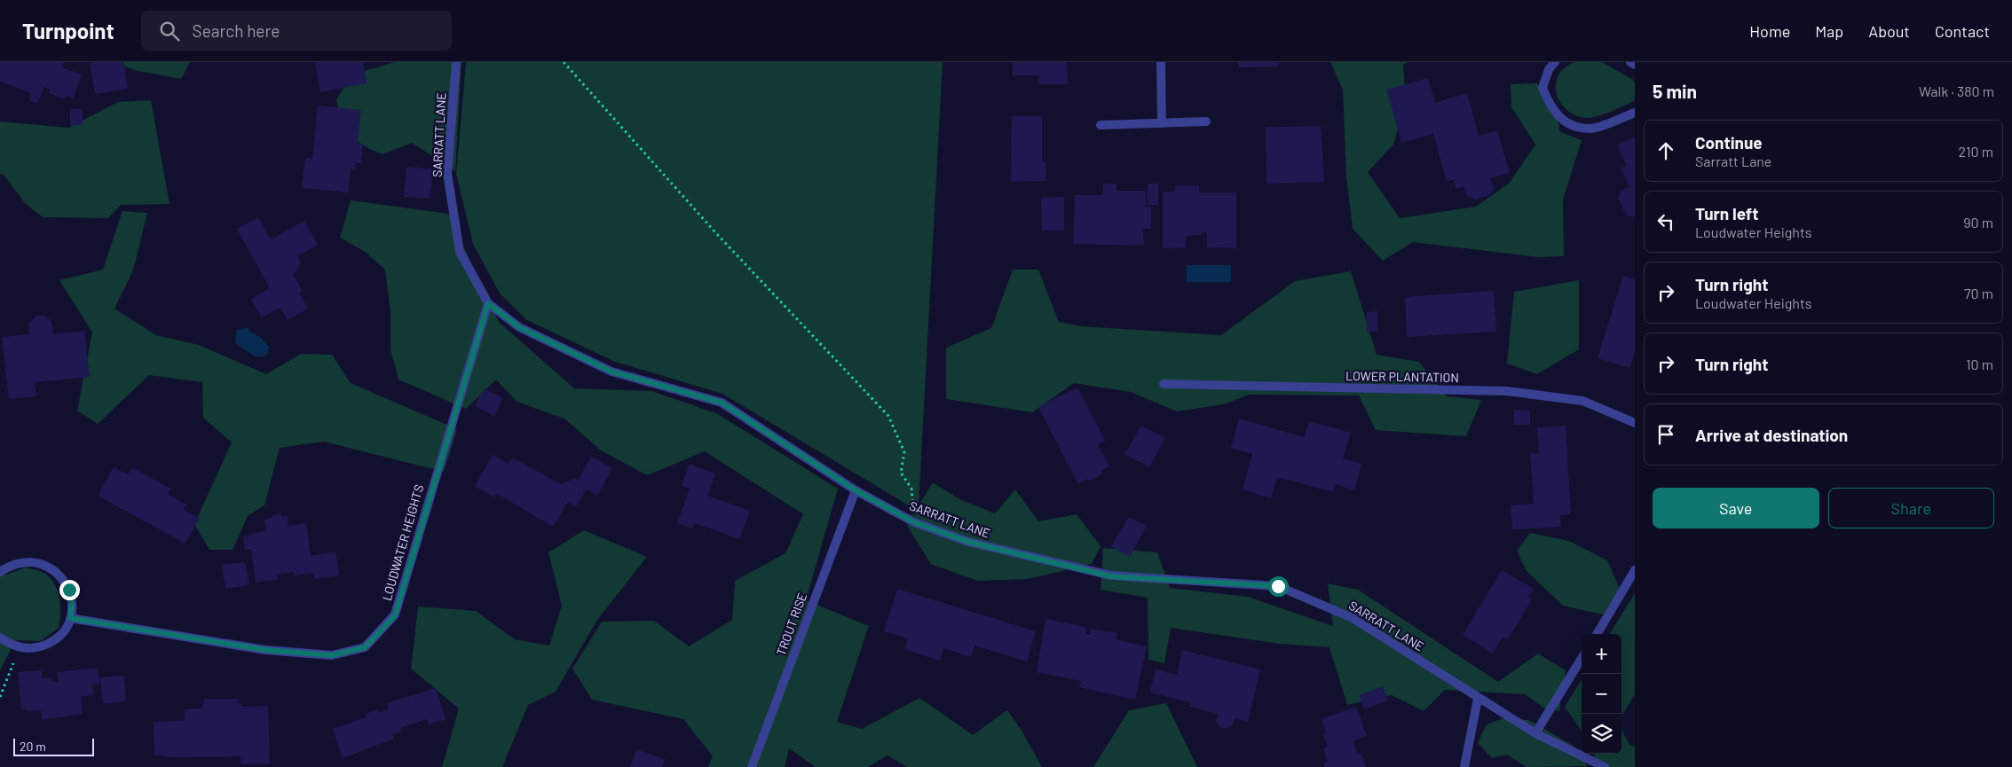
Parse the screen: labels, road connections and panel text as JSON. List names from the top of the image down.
{
  "streets": {
    "street": [
      "SARRATT LANE",
      "LOWER PLANTATION",
      "LOUDWATER HEIGHTS",
      "TROUT RISE"
    ]
  },
  "crossings": [
    ["SARRATT LANE", "LOUDWATER HEIGHTS"],
    ["SARRATT LANE", "TROUT RISE"]
  ],
  "scale_bar": "20 m",
  "page": {
    "header": "Turnpoint",
    "search": "Search here",
    "nav": [
      "Home",
      "Map",
      "About",
      "Contact"
    ],
    "heading": ["5 min", "Walk · 380 m"],
    "list": [
      ["Continue", "Sarratt Lane", "210 m"],
      ["Turn left", "Loudwater Heights", "90 m"],
      ["Turn right", "Loudwater Heights", "70 m"],
      ["Turn right", "10 m"],
      "Arrive at destination"
    ],
    "buttons": ["Save", "Share"],
    "map_buttons": ["+", "−"],
    "scale": "20 m"
  }
}
